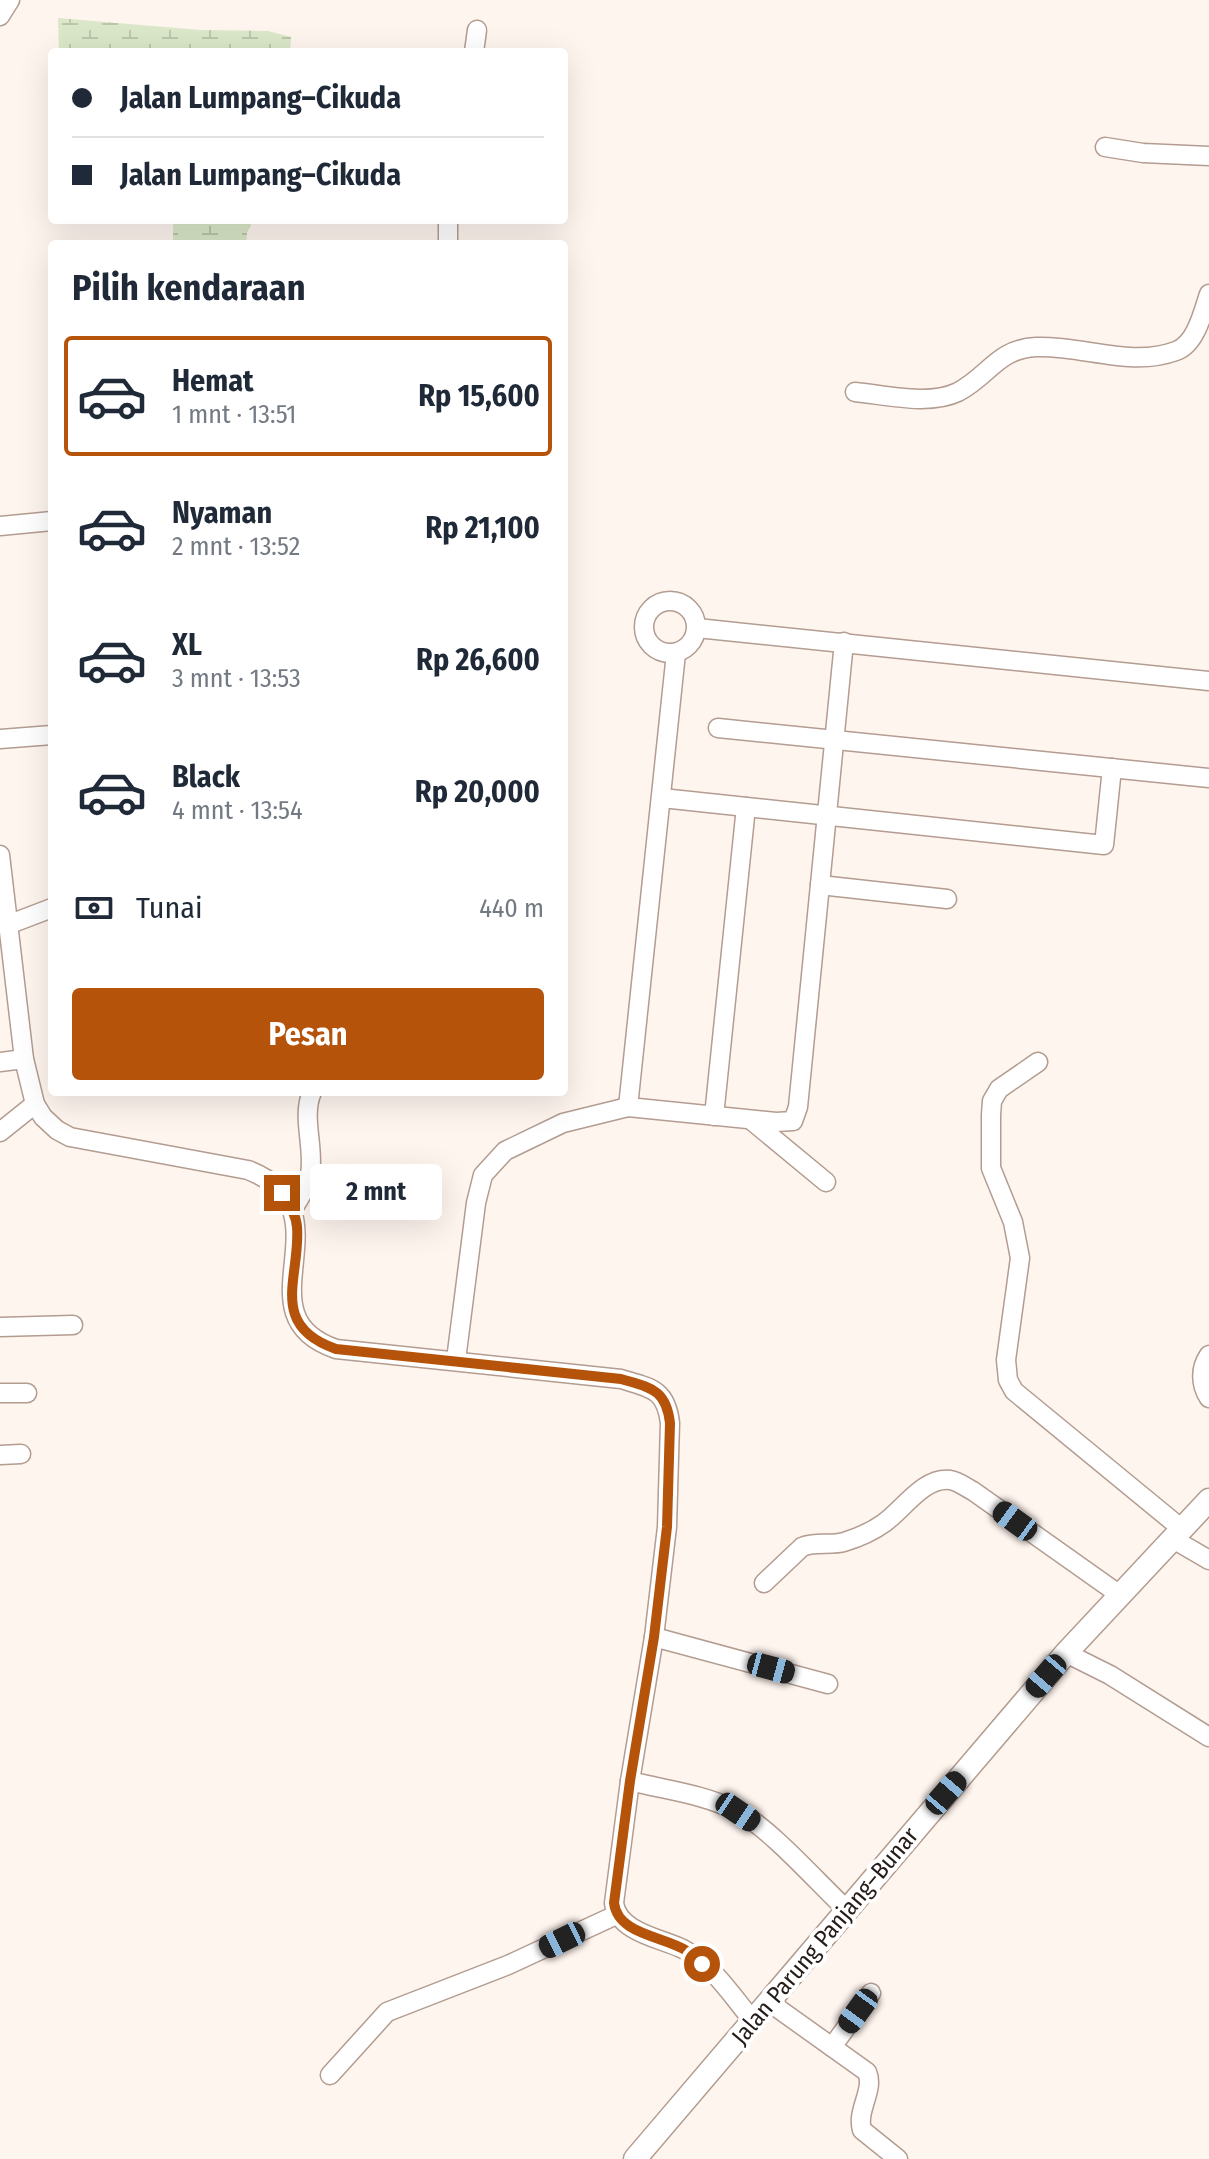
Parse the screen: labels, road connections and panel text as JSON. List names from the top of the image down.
{
  "streets": {
    "main road": ["Jalan Parung Panjang–Bunar"]
  },
  "page": {
    "banner": ["Jalan Lumpang–Cikuda", "Jalan Lumpang–Cikuda"],
    "heading": "Pilih kendaraan",
    "list": [
      {
        "name": "Hemat",
        "note": "1 mnt · 13:51",
        "value": "Rp 15,600"
      },
      {
        "name": "Nyaman",
        "note": "2 mnt · 13:52",
        "value": "Rp 21,100"
      },
      {
        "name": "XL",
        "note": "3 mnt · 13:53",
        "value": "Rp 26,600"
      },
      {
        "name": "Black",
        "note": "4 mnt · 13:54",
        "value": "Rp 20,000"
      }
    ],
    "pay": ["Tunai", "440 m"],
    "buttons": "Pesan",
    "bubble": "2 mnt"
  }
}
